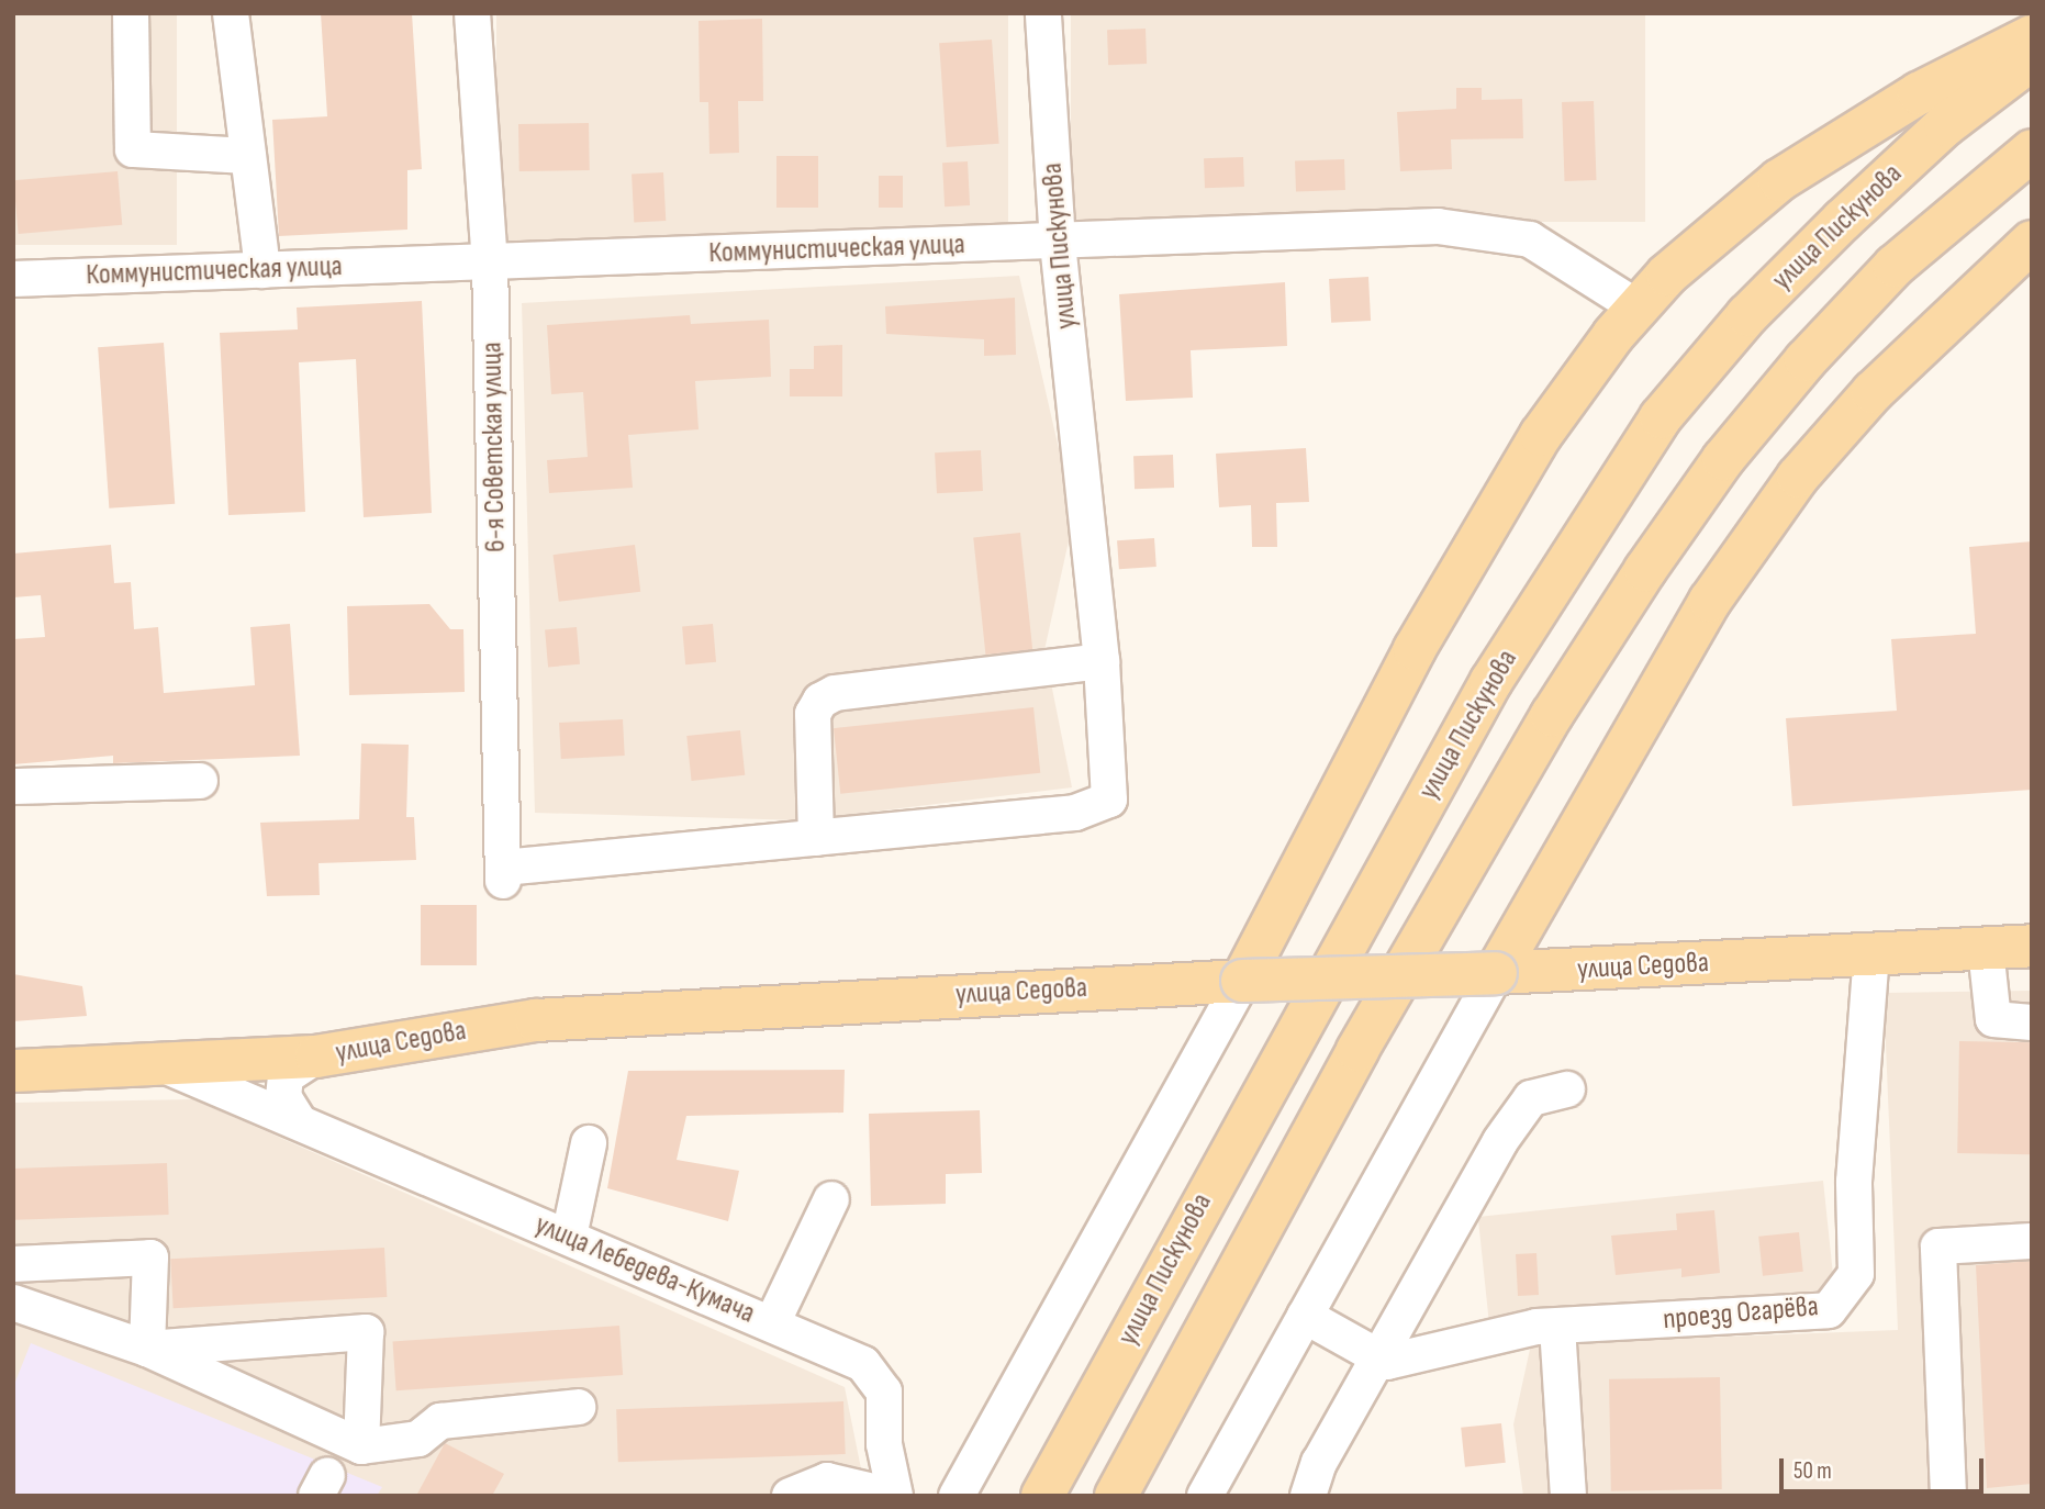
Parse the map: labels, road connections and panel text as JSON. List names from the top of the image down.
{
  "streets": {
    "main road": ["улица Пискунова", "улица Седова"],
    "street": [
      "Коммунистическая улица",
      "6-я Советская улица",
      "улица Лебедева-Кумача",
      "проезд Огарёва"
    ]
  },
  "crossings": [
    ["улица Пискунова", "Коммунистическая улица"],
    ["улица Пискунова", "6-я Советская улица"],
    ["Коммунистическая улица", "6-я Советская улица"],
    ["улица Седова", "улица Лебедева-Кумача"],
    ["улица Седова", "проезд Огарёва"]
  ],
  "scale_bar": "50 m"
}
